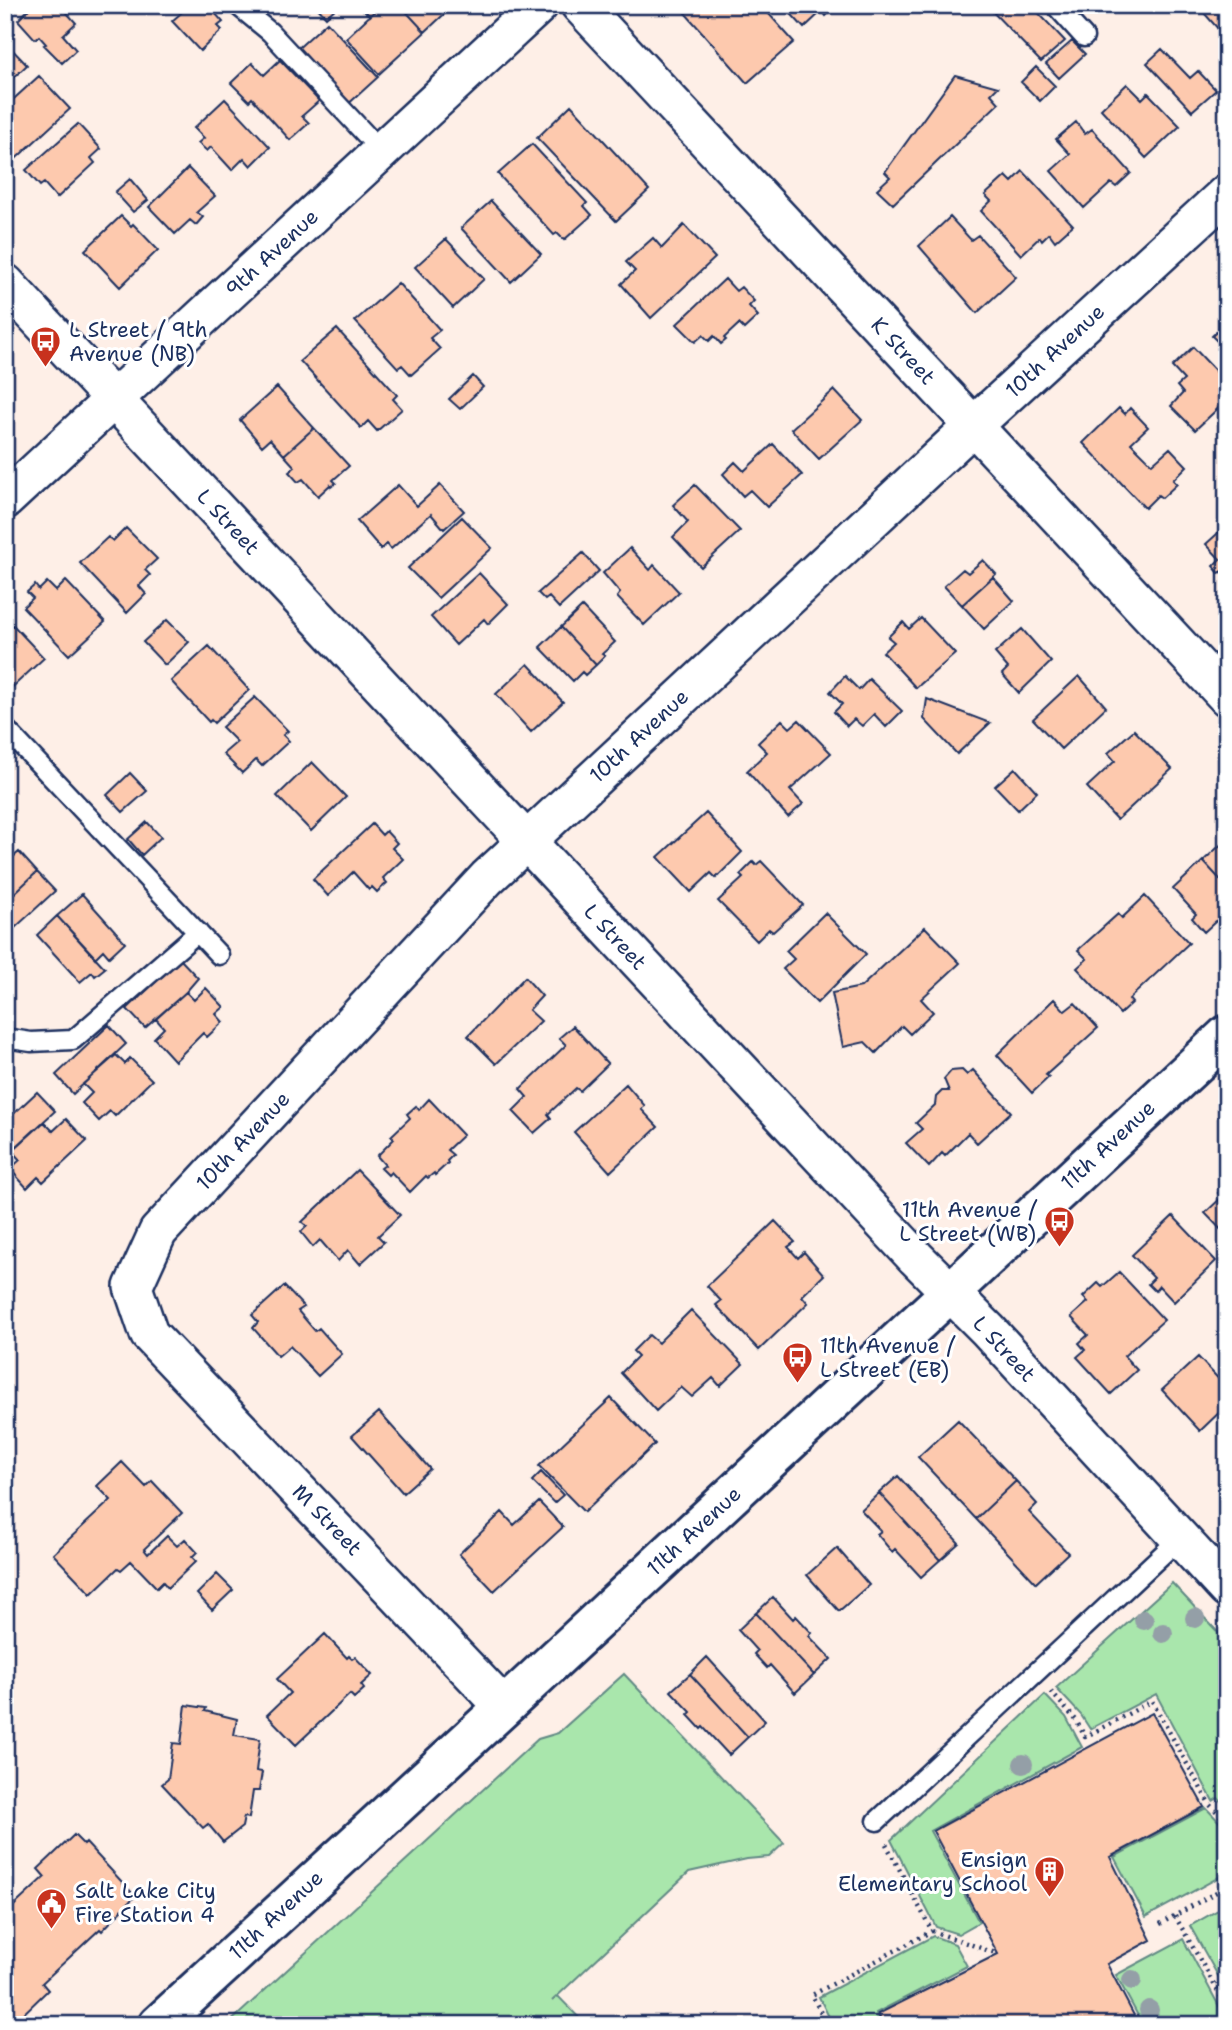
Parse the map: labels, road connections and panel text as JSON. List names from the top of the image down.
{
  "streets": {
    "street": [
      "9th Avenue",
      "K Street",
      "10th Avenue",
      "L Street",
      "11th Avenue",
      "M Street"
    ]
  },
  "crossings": [
    ["9th Avenue", "L Street"],
    ["K Street", "10th Avenue"],
    ["10th Avenue", "L Street"],
    ["10th Avenue", "M Street"],
    ["L Street", "11th Avenue"],
    ["11th Avenue", "M Street"]
  ],
  "places": {
    "bus stop": ["L Street / 9th Avenue (NB)", "11th Avenue / L Street (WB)", "11th Avenue / L Street (EB)"],
    "building": ["Ensign Elementary School"],
    "public building": ["Salt Lake City Fire Station 4"]
  }
}
